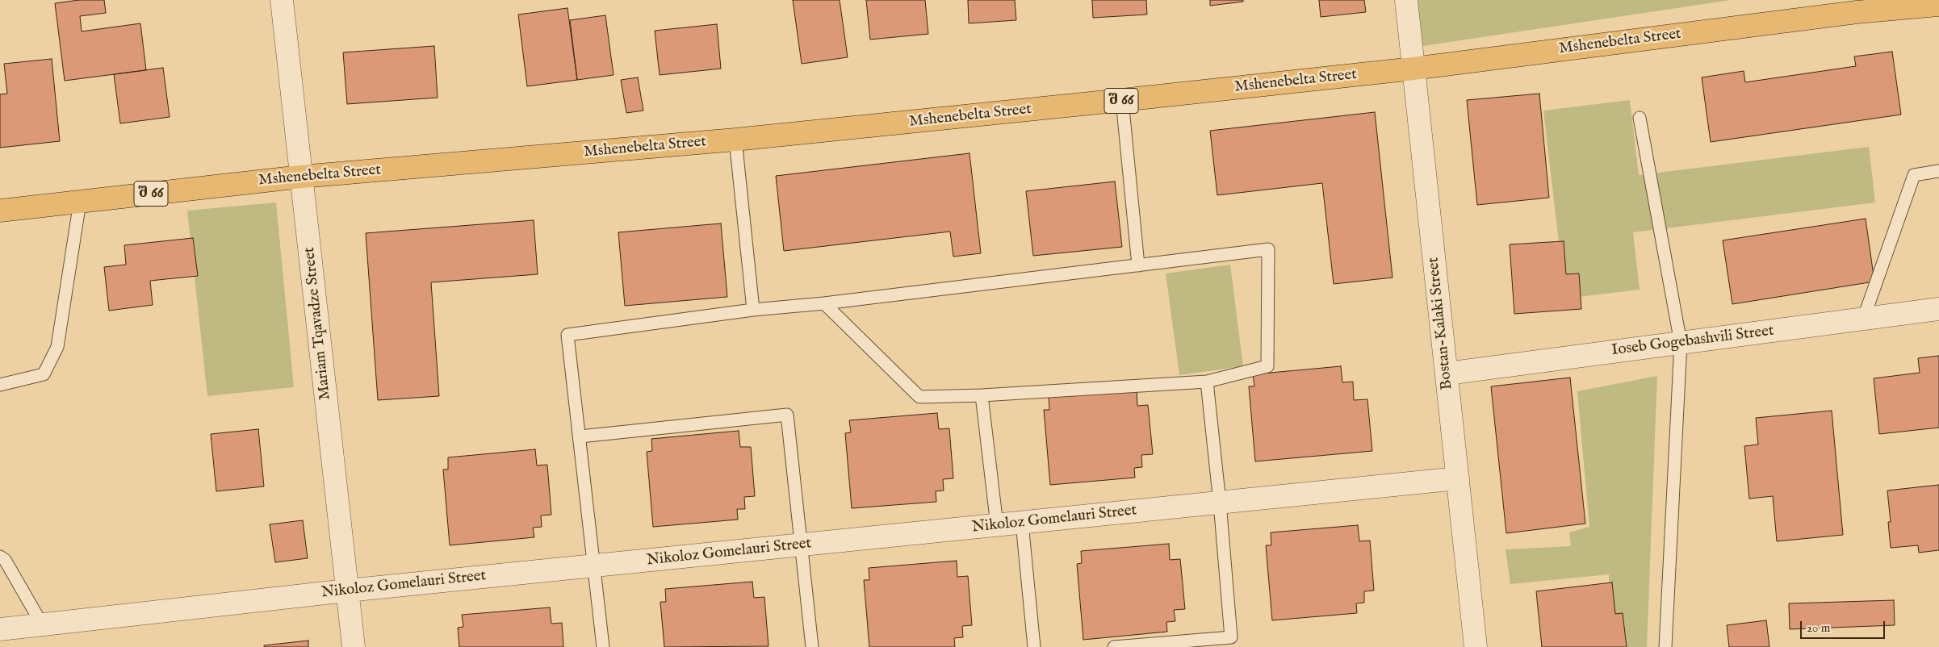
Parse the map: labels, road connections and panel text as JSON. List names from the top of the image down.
{
  "streets": {
    "main road": ["Mshenebelta Street", "შ 66"],
    "street": [
      "Mariam Tqavadze Street",
      "Bostan-Kalaki Street",
      "Ioseb Gogebashvili Street",
      "Nikoloz Gomelauri Street"
    ]
  },
  "crossings": [
    ["Mshenebelta Street", "Mariam Tqavadze Street"],
    ["Mshenebelta Street", "Bostan-Kalaki Street"],
    ["Mariam Tqavadze Street", "Nikoloz Gomelauri Street"],
    ["Bostan-Kalaki Street", "Ioseb Gogebashvili Street"],
    ["Bostan-Kalaki Street", "Nikoloz Gomelauri Street"]
  ],
  "scale_bar": "20 m"
}
